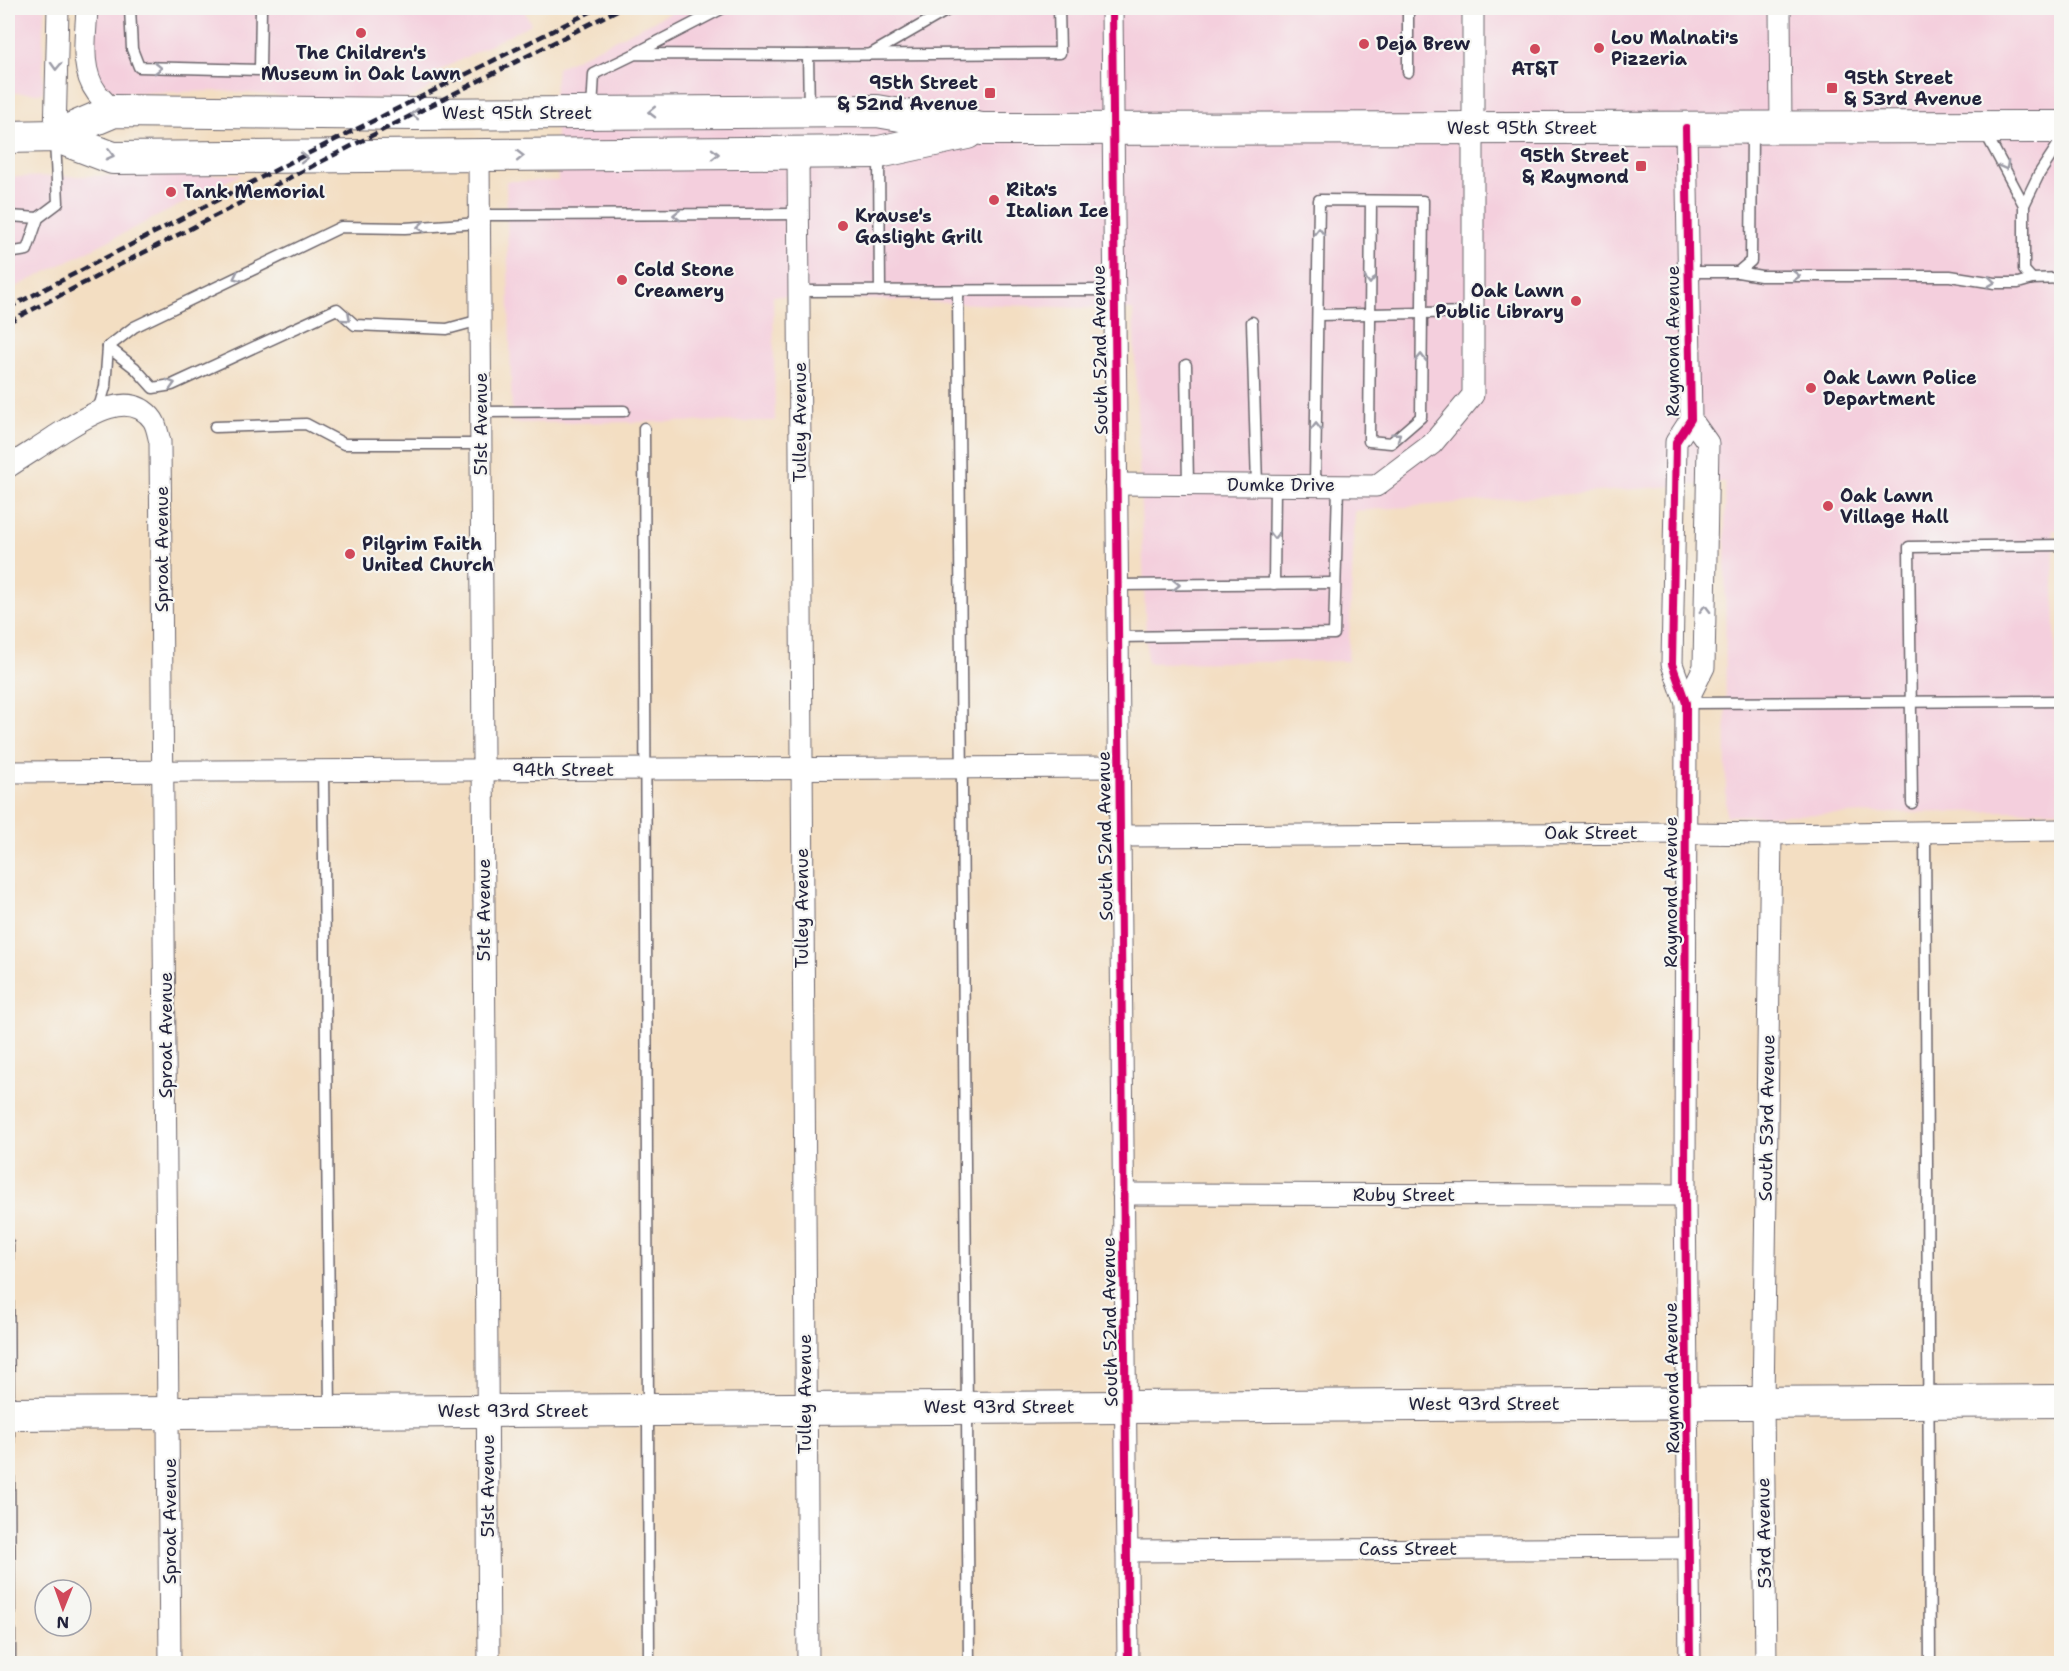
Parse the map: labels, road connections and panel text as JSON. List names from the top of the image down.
{
  "streets": {
    "main road": ["West 95th Street", "West 93rd Street"],
    "street": [
      "Raymond Avenue",
      "South 52nd Avenue",
      "Tulley Avenue",
      "51st Avenue",
      "Dumke Drive",
      "Sproat Avenue",
      "94th Street",
      "Oak Street",
      "South 53rd Avenue",
      "Ruby Street",
      "53rd Avenue",
      "Cass Street"
    ]
  },
  "crossings": [
    ["West 95th Street", "Raymond Avenue"],
    ["West 95th Street", "South 52nd Avenue"],
    ["West 95th Street", "Tulley Avenue"],
    ["West 95th Street", "51st Avenue"],
    ["West 95th Street", "Dumke Drive"],
    ["Raymond Avenue", "Oak Street"],
    ["Raymond Avenue", "Ruby Street"],
    ["Raymond Avenue", "West 93rd Street"],
    ["Raymond Avenue", "Cass Street"],
    ["South 52nd Avenue", "Dumke Drive"],
    ["South 52nd Avenue", "94th Street"],
    ["South 52nd Avenue", "Oak Street"],
    ["South 52nd Avenue", "Ruby Street"],
    ["South 52nd Avenue", "West 93rd Street"],
    ["South 52nd Avenue", "Cass Street"],
    ["Tulley Avenue", "94th Street"],
    ["Tulley Avenue", "West 93rd Street"],
    ["51st Avenue", "94th Street"],
    ["51st Avenue", "West 93rd Street"],
    ["Sproat Avenue", "94th Street"],
    ["Sproat Avenue", "West 93rd Street"],
    ["Oak Street", "South 53rd Avenue"],
    ["South 53rd Avenue", "West 93rd Street"],
    ["South 53rd Avenue", "53rd Avenue"],
    ["West 93rd Street", "53rd Avenue"]
  ],
  "places": {
    "other": [
      "The Children's Museum in Oak Lawn",
      "Deja Brew",
      "Lou Malnati's Pizzeria",
      "AT&T",
      "Tank Memorial",
      "Rita's Italian Ice",
      "Krause's Gaslight Grill",
      "Cold Stone Creamery",
      "Oak Lawn Public Library",
      "Oak Lawn Police Department",
      "Oak Lawn Village Hall",
      "Pilgrim Faith United Church"
    ],
    "transit": ["95th Street & 53rd Avenue", "95th Street & 52nd Avenue", "95th Street & Raymond"]
  },
  "north": "bottom"
}
